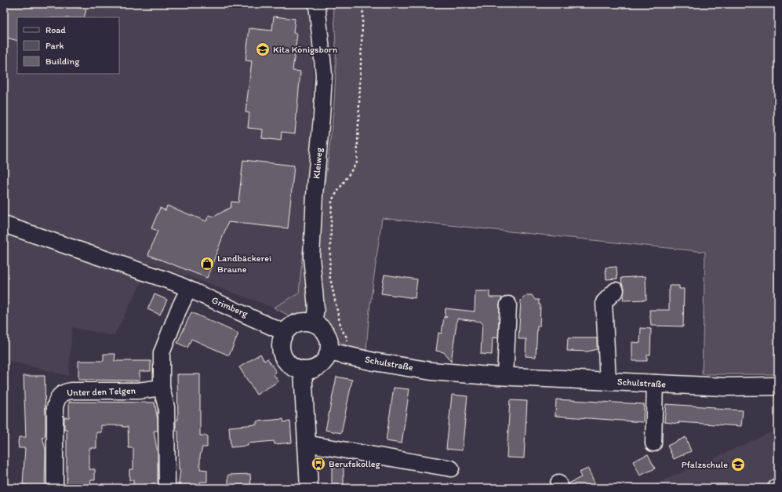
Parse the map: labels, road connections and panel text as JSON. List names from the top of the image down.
{
  "streets": {
    "main road": ["Schulstraße"],
    "street": ["Kleiweg", "Grimberg", "Unter den Telgen"]
  },
  "crossings": [
    ["Kleiweg", "Grimberg"],
    ["Kleiweg", "Schulstraße"],
    ["Grimberg", "Schulstraße"]
  ],
  "places": {
    "school or university": ["Kita Königsborn", "Pfalzschule"],
    "shop": ["Landbäckerei Braune"],
    "bus stop": ["Berufskolleg"]
  },
  "legend": ["Road", "Park", "Building"]
}
